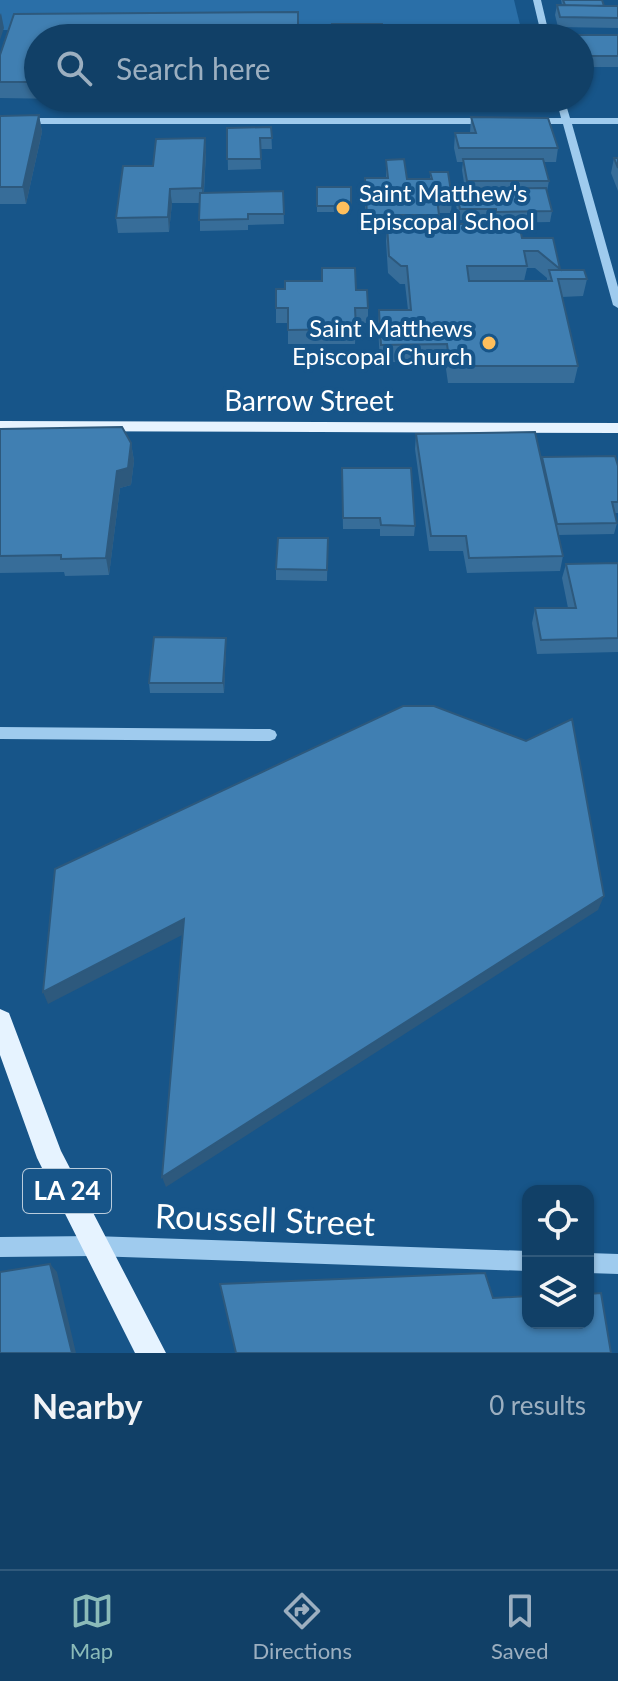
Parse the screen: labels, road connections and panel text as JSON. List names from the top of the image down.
{
  "streets": {
    "main road": ["Barrow Street", "LA 24"],
    "street": ["Roussell Street"]
  },
  "crossings": [
    ["LA 24", "Roussell Street"]
  ],
  "places": ["Saint Matthew's Episcopal School", "Saint Matthews Episcopal Church"],
  "page": {
    "search": "Search here",
    "heading": ["Nearby", "0 results"],
    "nav": ["Map", "Directions", "Saved"]
  }
}
